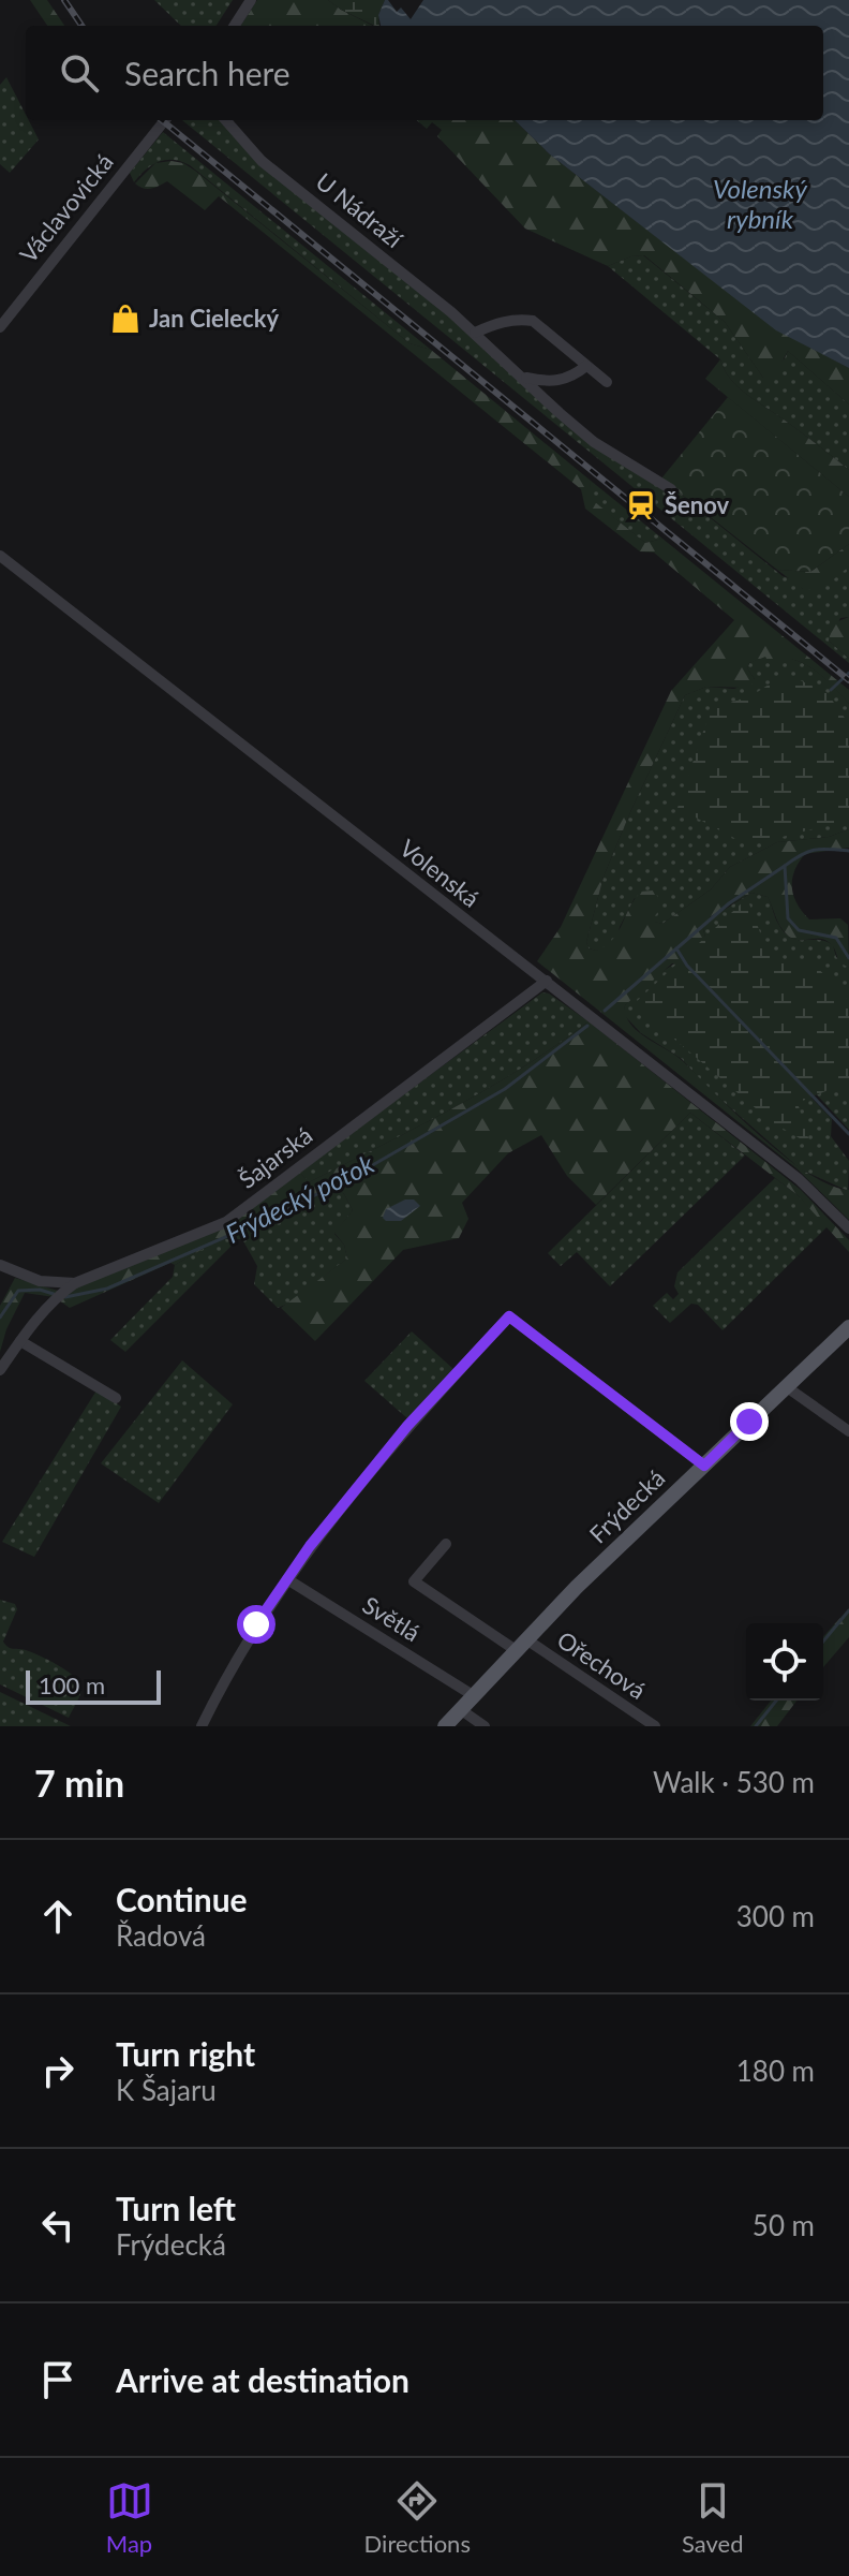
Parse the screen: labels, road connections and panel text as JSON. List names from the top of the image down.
{
  "streets": {
    "main road": ["Frýdecká"],
    "street": [
      "Václavovická",
      "U Nádraží",
      "Volenská",
      "Šajarská",
      "Světlá",
      "Ořechová"
    ]
  },
  "crossings": [
    ["Volenská", "Šajarská"],
    ["Frýdecká", "Světlá"],
    ["Frýdecká", "Ořechová"]
  ],
  "water": ["Volenský rybník", "Frýdecký potok"],
  "places": {
    "shop": ["Jan Cielecký"],
    "station": ["Šenov"]
  },
  "scale_bar": "100 m",
  "page": {
    "search": "Search here",
    "scale": "100 m",
    "heading": ["7 min", "Walk · 530 m"],
    "list": [
      ["Continue", "Řadová", "300 m"],
      ["Turn right", "K Šajaru", "180 m"],
      ["Turn left", "Frýdecká", "50 m"],
      "Arrive at destination"
    ],
    "nav": ["Map", "Directions", "Saved"]
  }
}
